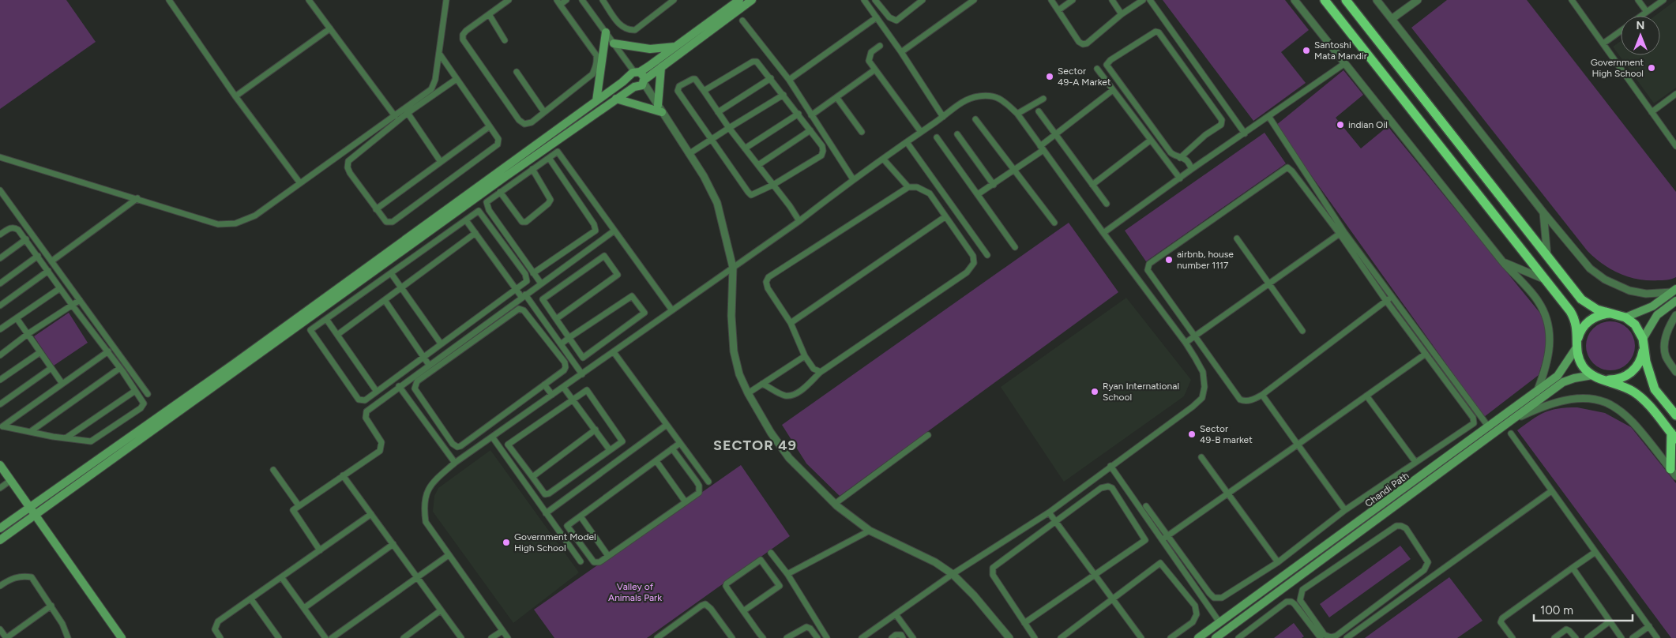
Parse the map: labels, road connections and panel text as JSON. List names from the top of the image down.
{
  "streets": {
    "main road": ["Chandi Path"]
  },
  "districts": ["SECTOR 49"],
  "parks": ["Valley of Animals Park"],
  "places": [
    "Santoshi Mata Mandir",
    "Government High School",
    "Sector 49-A Market",
    "indian Oil",
    "airbnb, house number 1117",
    "Ryan International School",
    "Sector 49-B market",
    "Government Model High School"
  ],
  "scale_bar": "100 m",
  "north": "top"
}
